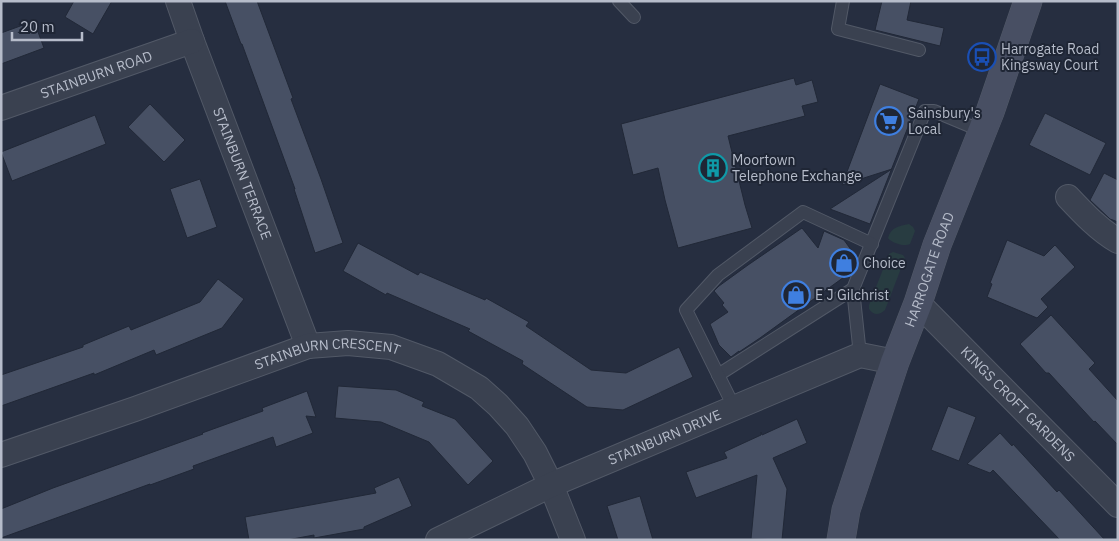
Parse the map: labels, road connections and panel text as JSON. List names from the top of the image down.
{
  "streets": {
    "street": [
      "STAINBURN ROAD",
      "STAINBURN TERRACE",
      "HARROGATE ROAD",
      "STAINBURN CRESCENT",
      "KINGS CROFT GARDENS",
      "STAINBURN DRIVE"
    ]
  },
  "crossings": [
    ["STAINBURN ROAD", "STAINBURN TERRACE"],
    ["STAINBURN TERRACE", "STAINBURN CRESCENT"],
    ["HARROGATE ROAD", "KINGS CROFT GARDENS"],
    ["STAINBURN CRESCENT", "STAINBURN DRIVE"]
  ],
  "places": {
    "bus stop": ["Harrogate Road Kingsway Court"],
    "supermarket": ["Sainsbury's Local"],
    "building": ["Moortown Telephone Exchange"],
    "shop": ["Choice", "E J Gilchrist"]
  },
  "scale_bar": "20 m"
}
